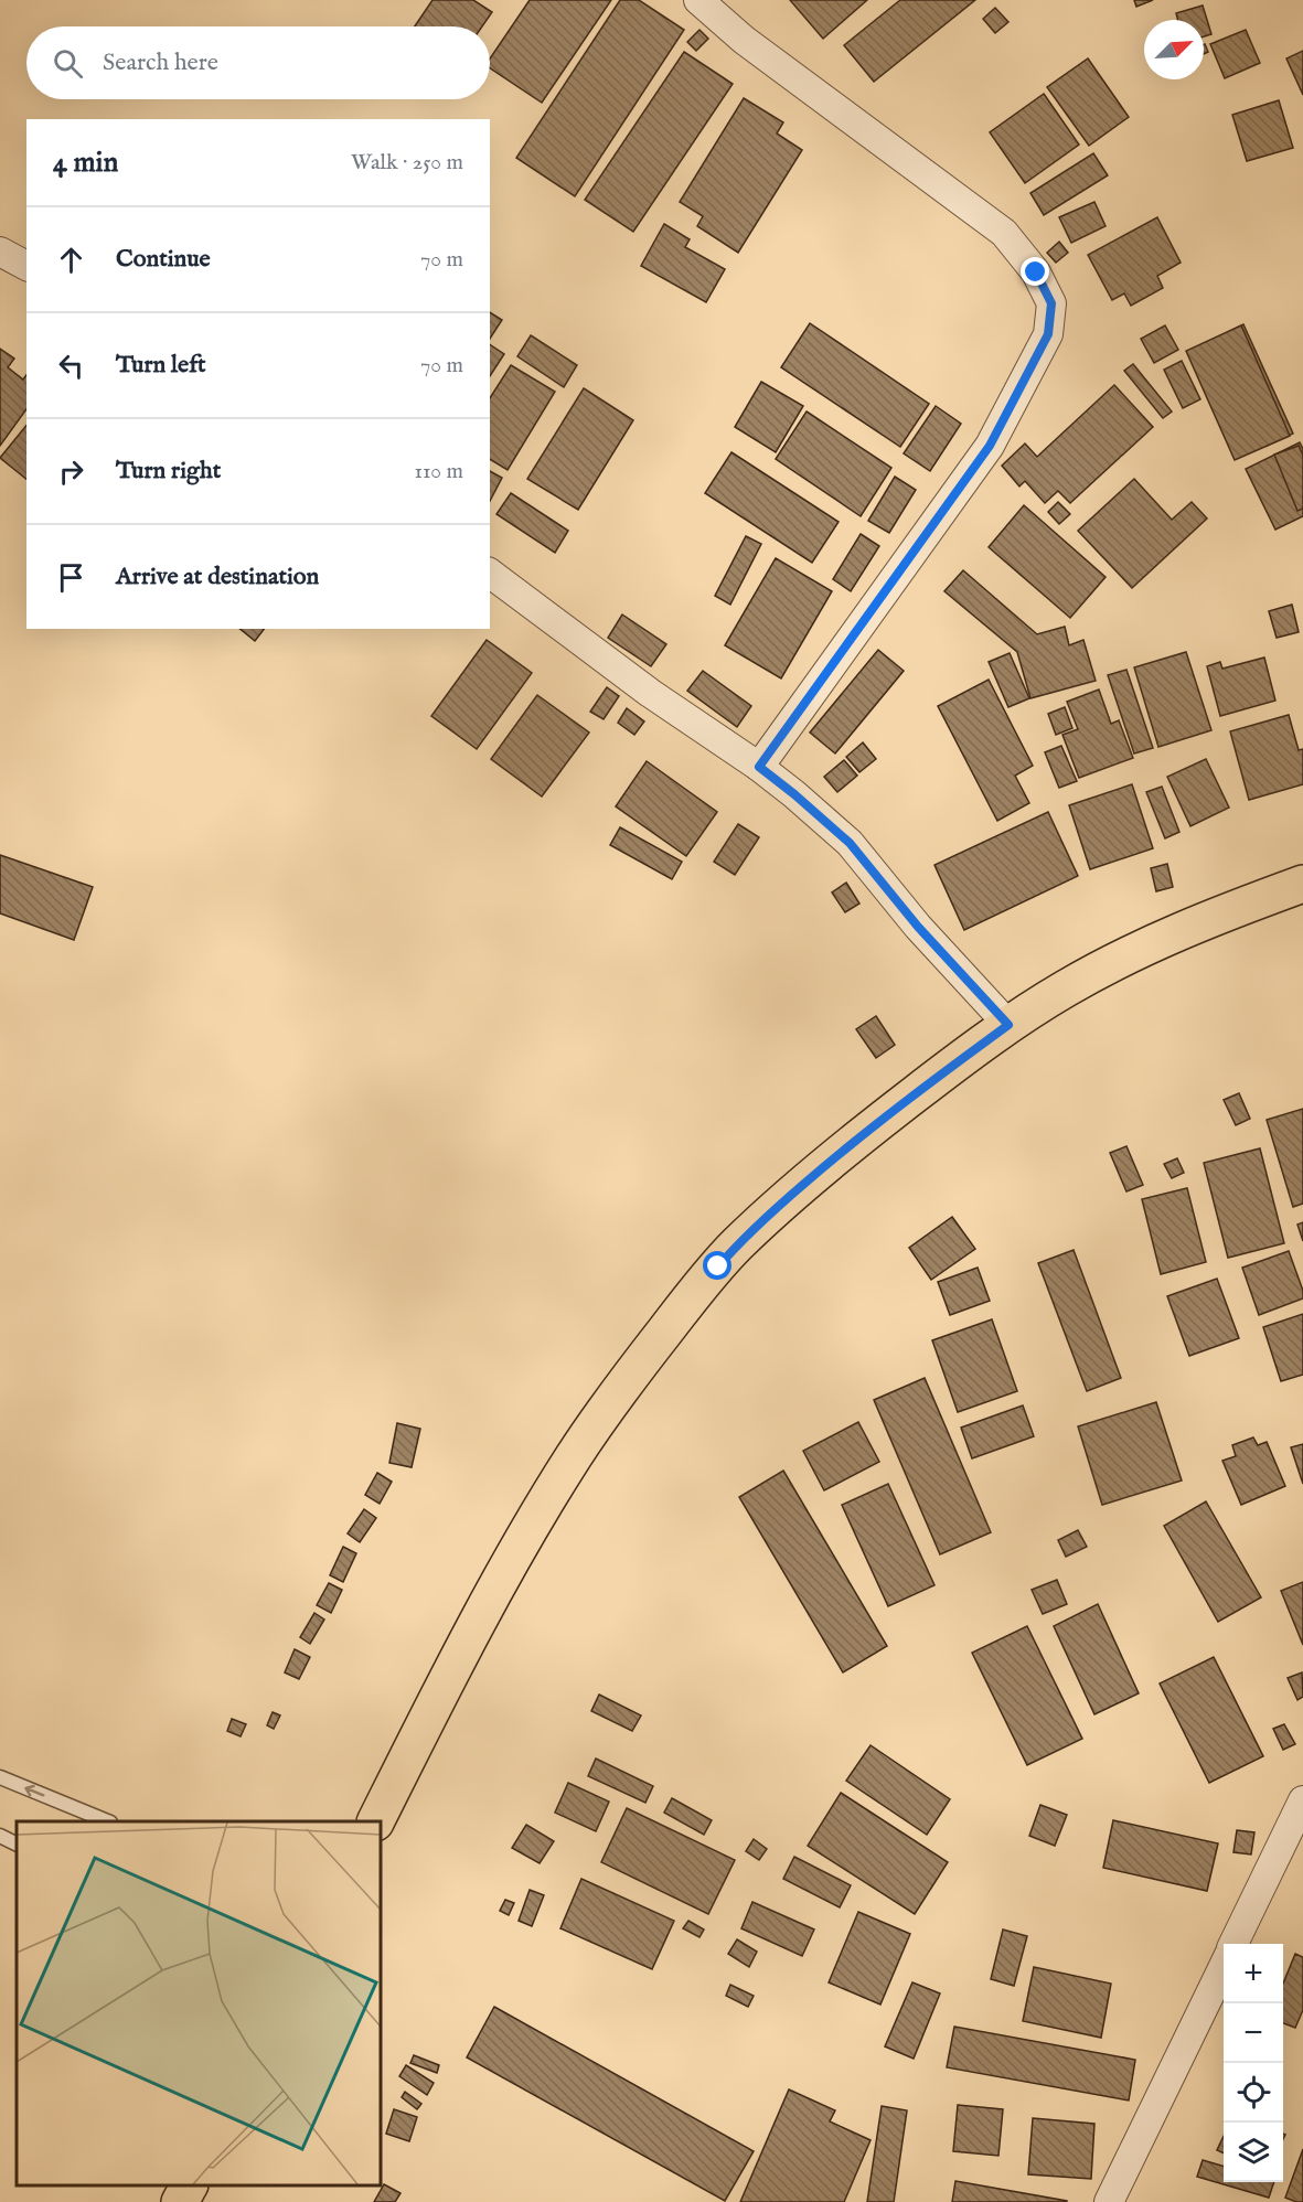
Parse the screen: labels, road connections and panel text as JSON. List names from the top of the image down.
{
  "north": "top right",
  "page": {
    "search": "Search here",
    "heading": ["4 min", "Walk · 250 m"],
    "list": [
      ["Continue", "70 m"],
      ["Turn left", "70 m"],
      ["Turn right", "110 m"],
      "Arrive at destination"
    ],
    "map_buttons": ["+", "−"]
  }
}
